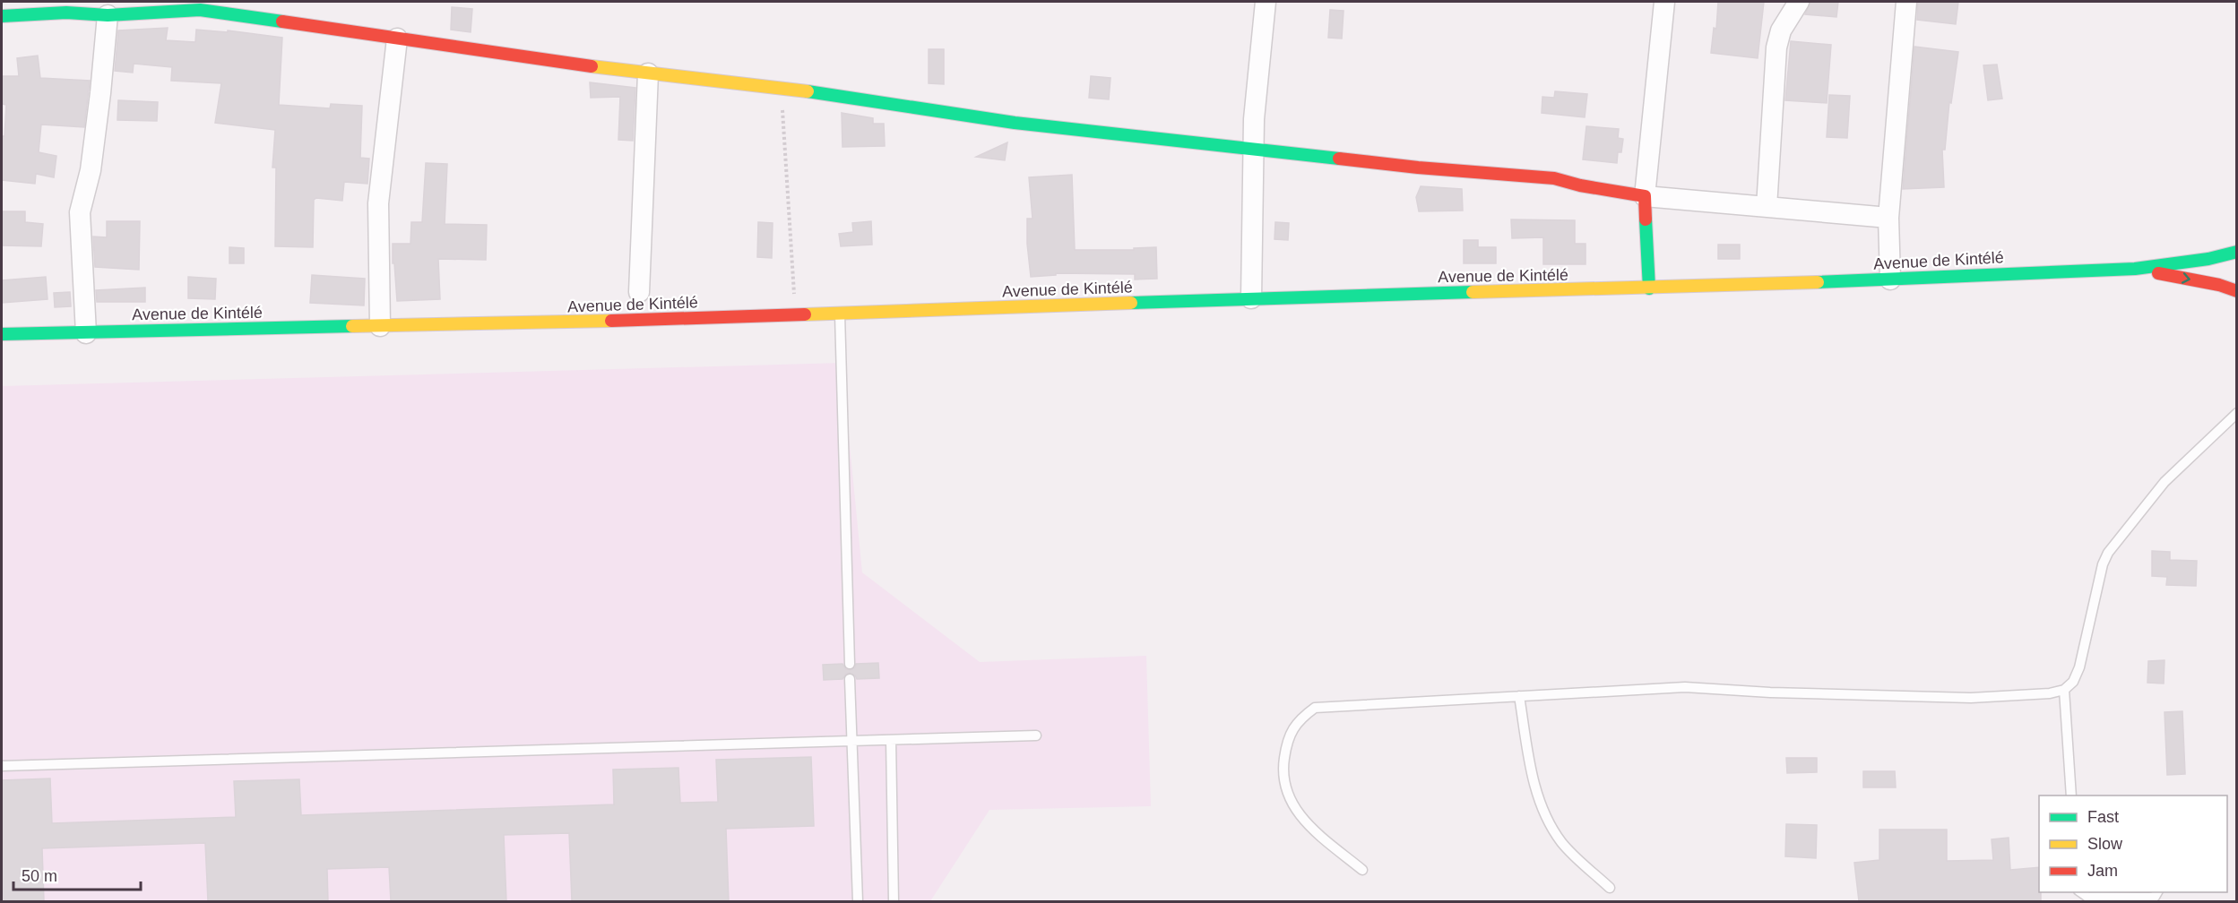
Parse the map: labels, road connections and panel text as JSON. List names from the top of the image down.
{
  "streets": {
    "main road": ["Avenue de Kintélé"]
  },
  "legend": ["Fast", "Slow", "Jam"],
  "scale_bar": "50 m"
}
